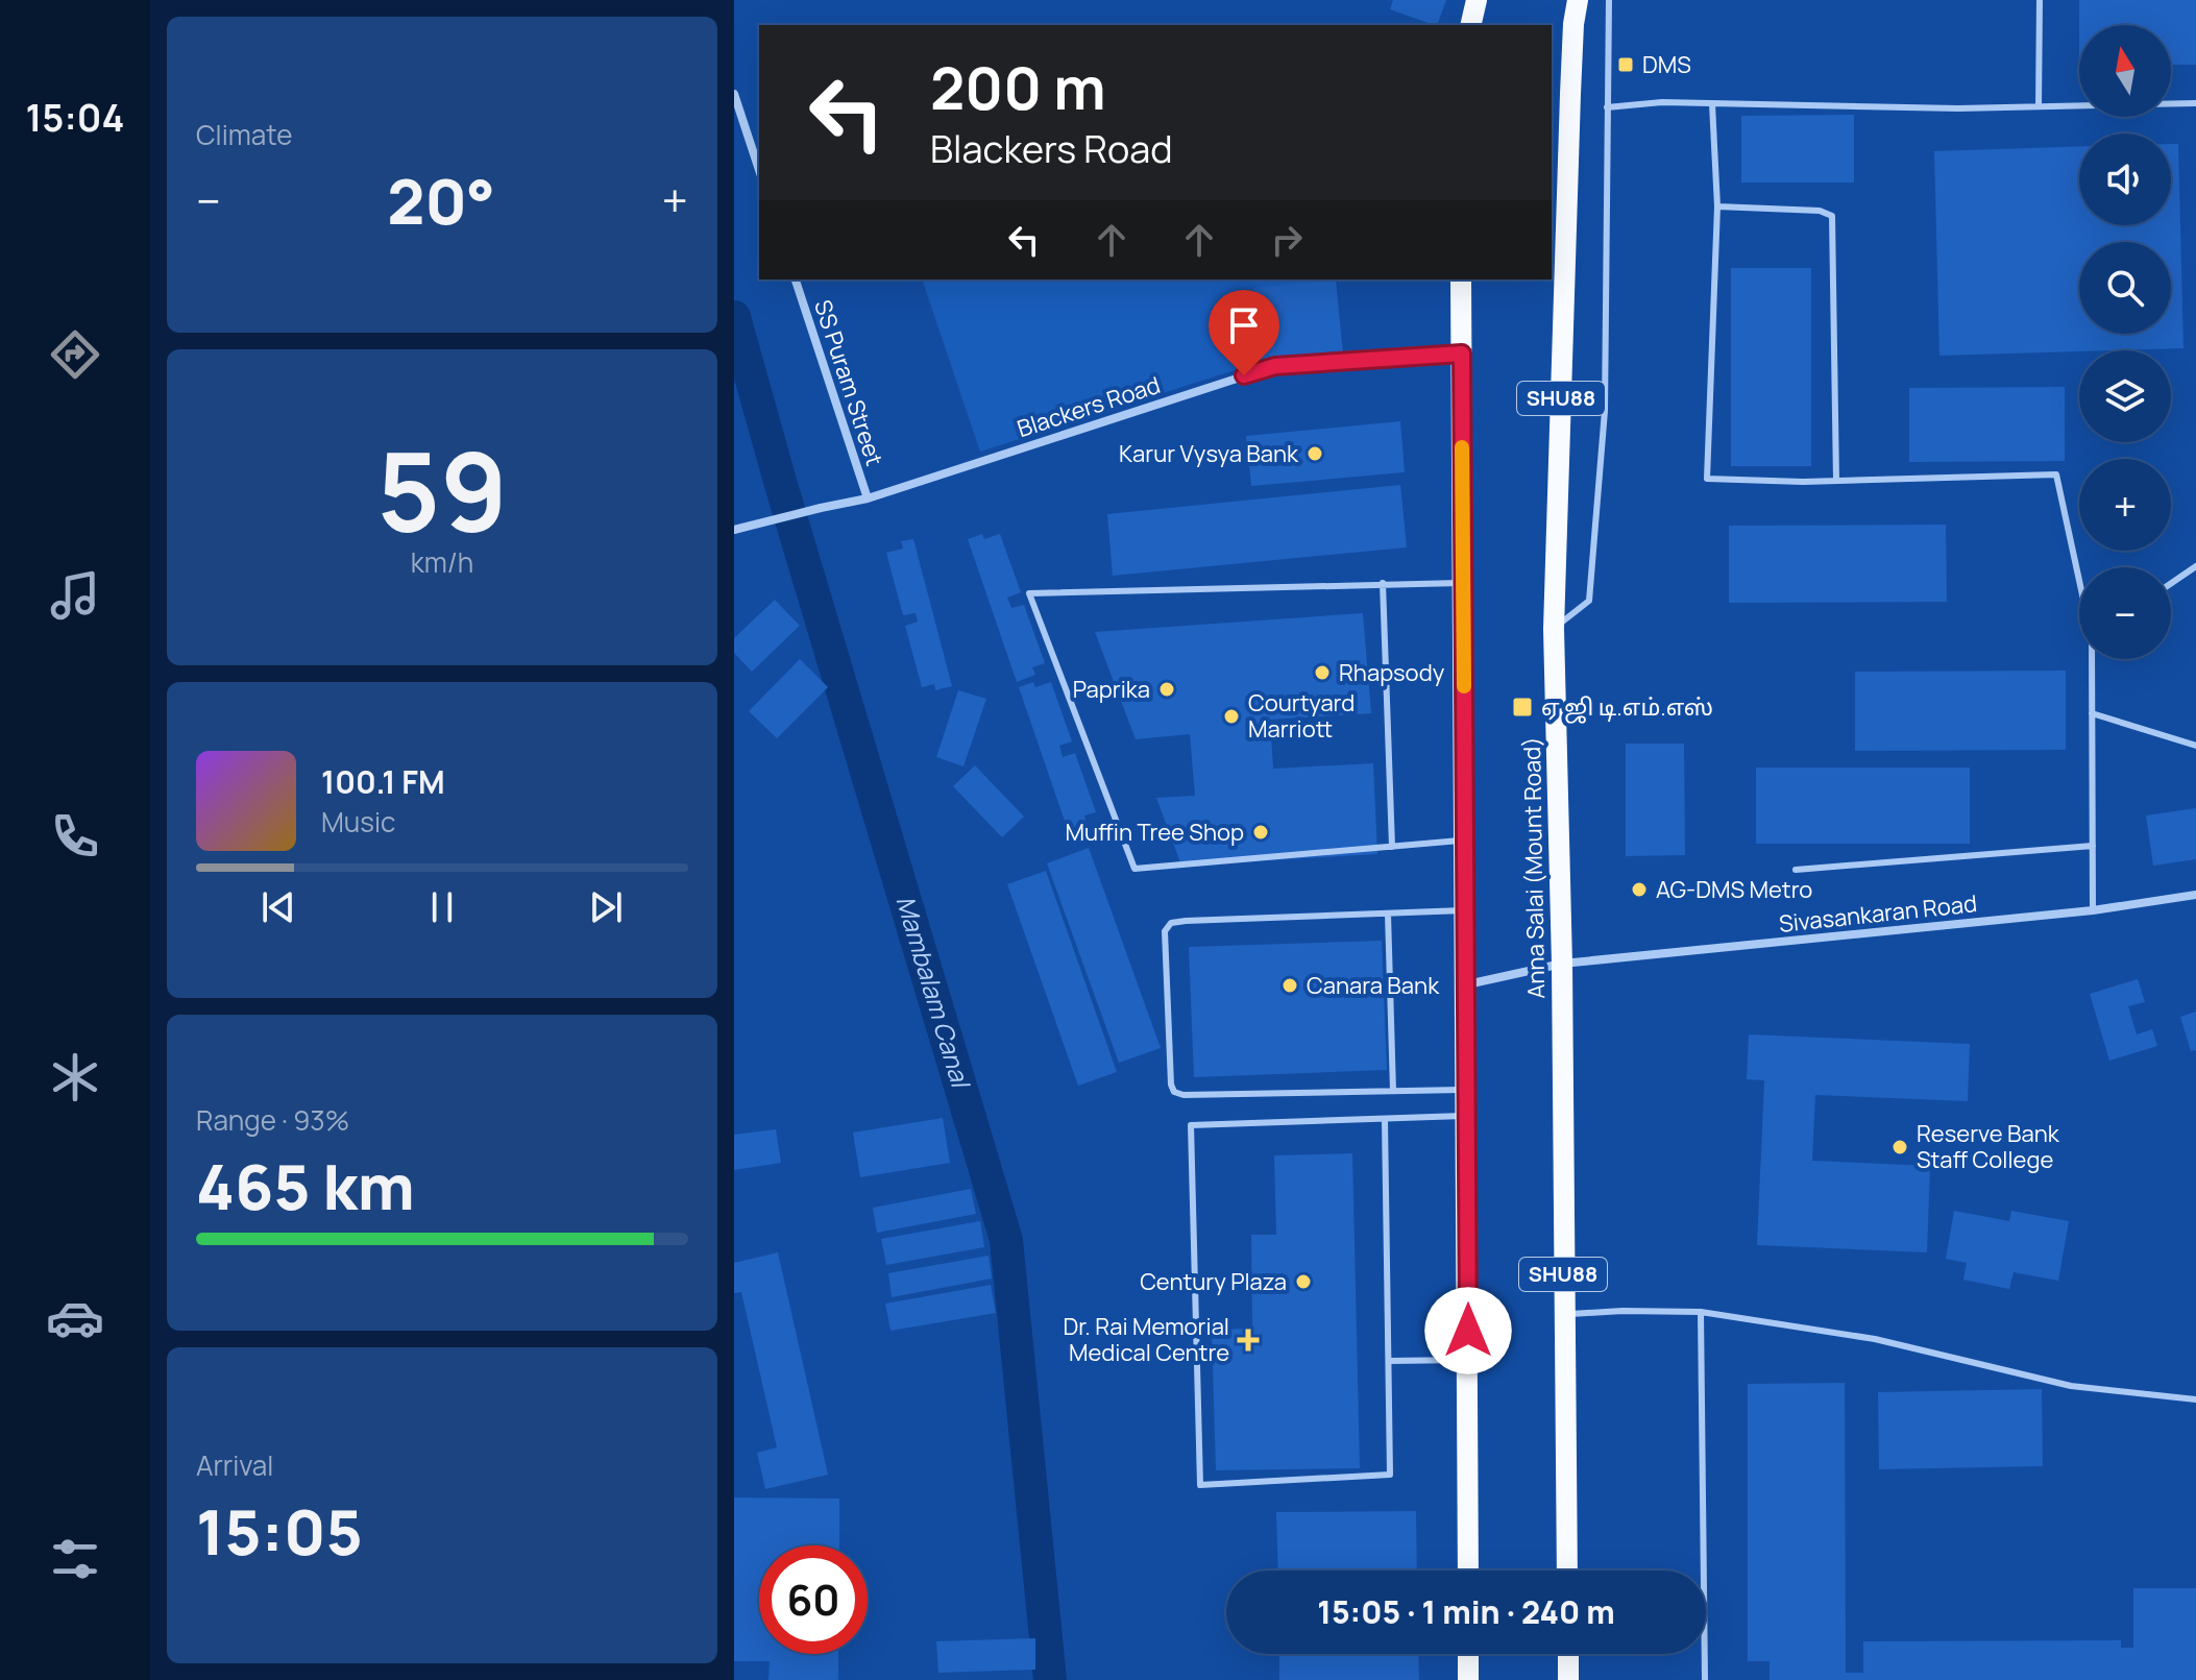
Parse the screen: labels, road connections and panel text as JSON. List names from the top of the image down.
{
  "streets": {
    "main road": ["SHU88", "Anna Salai (Mount Road)"],
    "street": ["SS Puram Street", "Blackers Road", "Sivasankaran Road"]
  },
  "crossings": [
    ["SS Puram Street", "Blackers Road"],
    ["Anna Salai (Mount Road)", "Sivasankaran Road"]
  ],
  "water": ["Mambalam Canal"],
  "places": {
    "transit": ["DMS", "ஏ ஜி டி.எம்.எஸ்"],
    "other": [
      "Karur Vysya Bank",
      "Rhapsody",
      "Paprika",
      "Courtyard Marriott",
      "Muffin Tree Shop",
      "AG-DMS Metro",
      "Canara Bank",
      "Reserve Bank Staff College",
      "Century Plaza"
    ],
    "health": ["Dr. Rai Memorial Medical Centre"]
  },
  "north": "top",
  "page": {
    "tabs": "15:04",
    "tile": [
      "Climate",
      ["59", "km/h"],
      ["Range · 93%", "465 km"],
      ["Arrival", "15:05"]
    ],
    "map_buttons": ["+", "−"],
    "turn": ["200 m", "Blackers Road"],
    "heat": ["−", "20°", "+"],
    "song": ["100.1 FM", "Music"],
    "limit": "60",
    "trip": "15:05 · 1 min · 240 m"
  }
}
